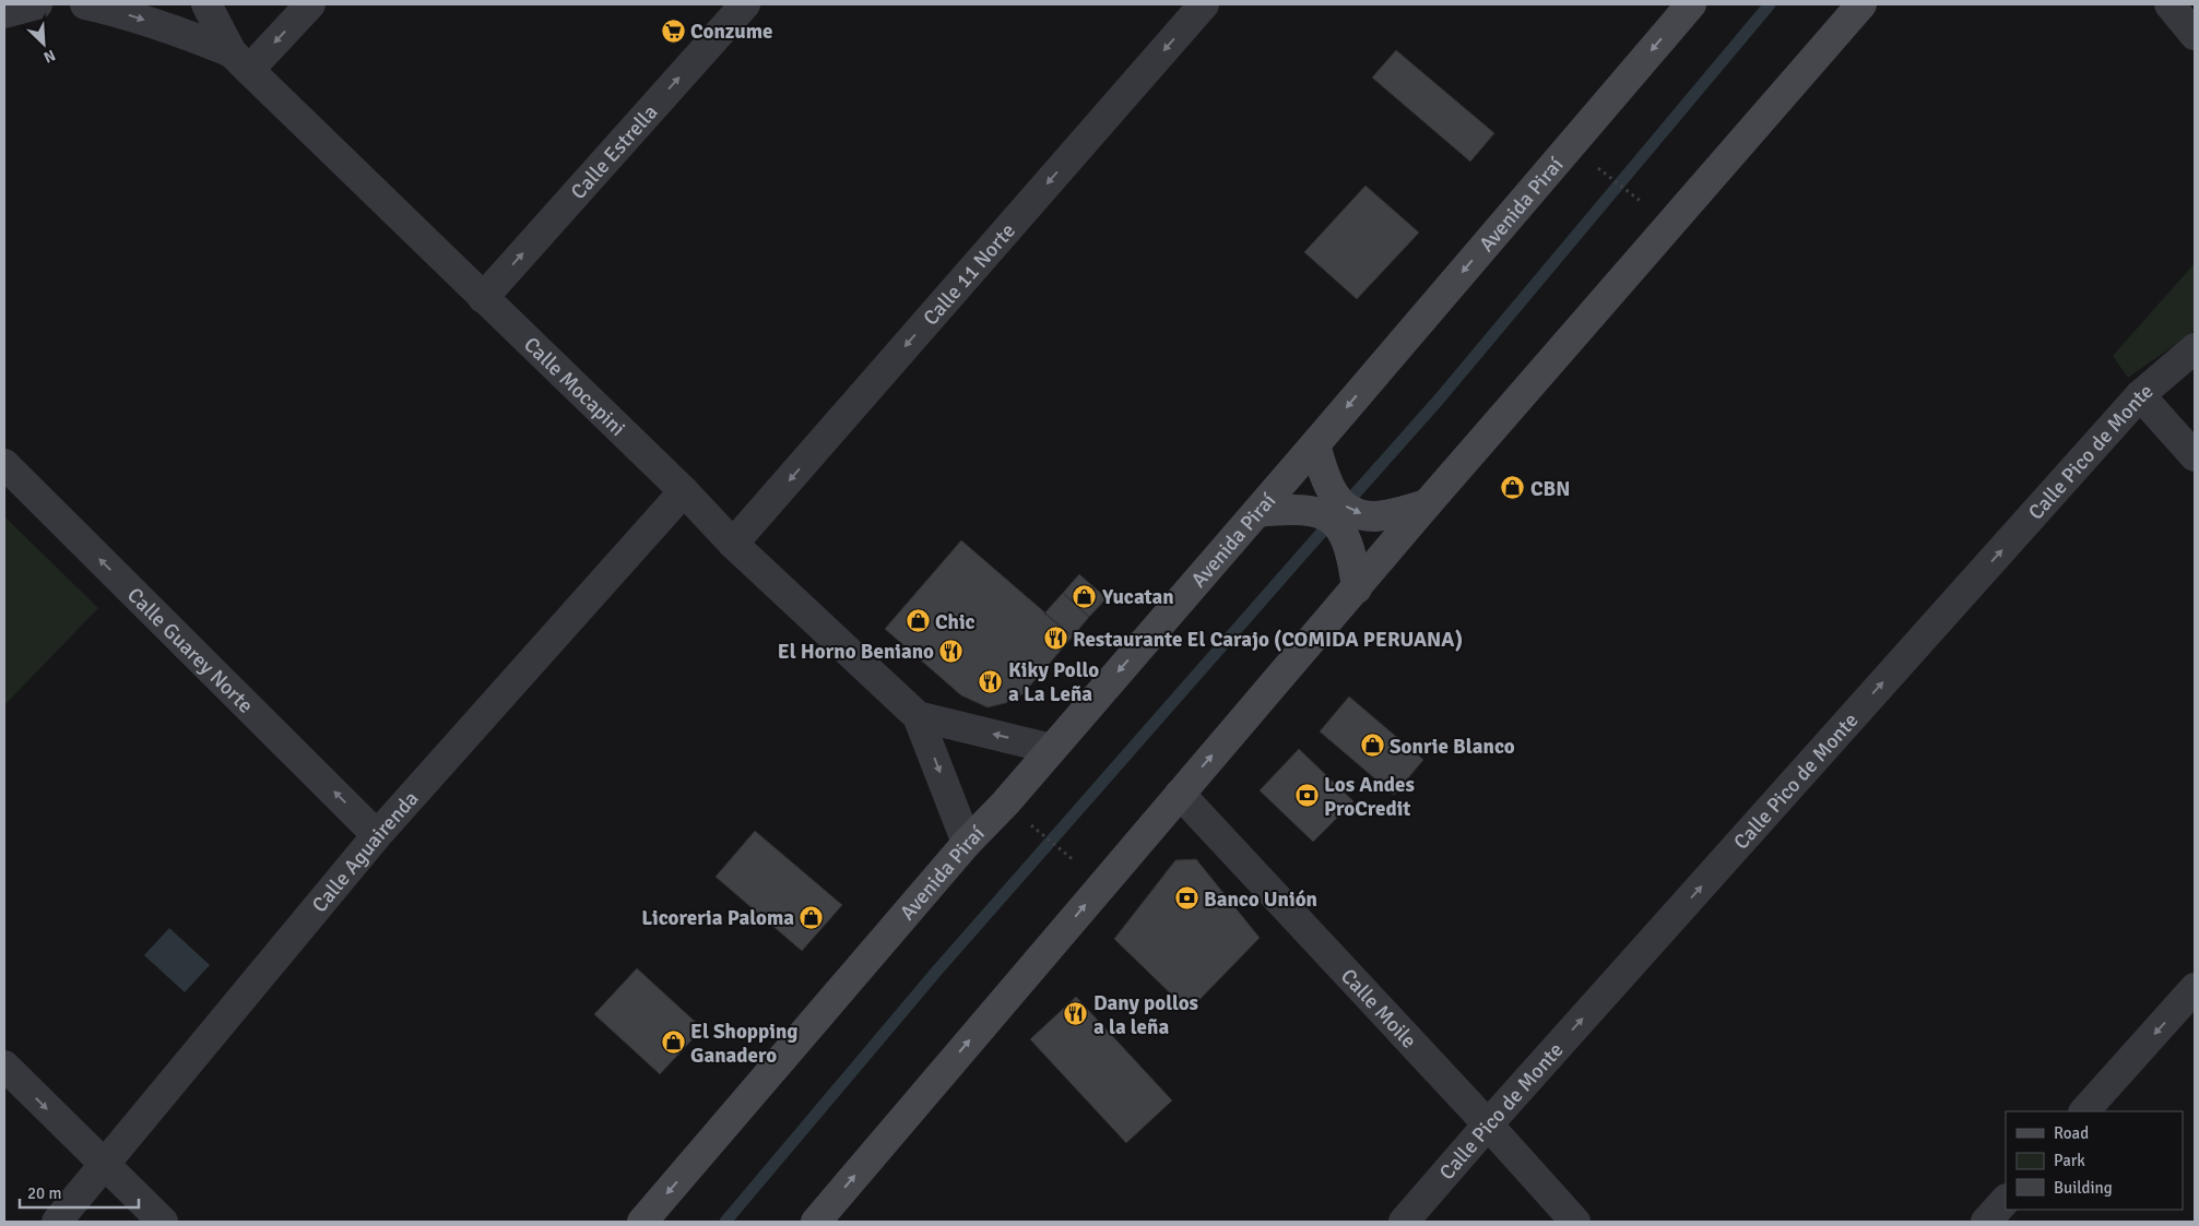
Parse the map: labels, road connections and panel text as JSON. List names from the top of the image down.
{
  "streets": {
    "main road": ["Avenida Piraí"],
    "street": [
      "Calle Estrella",
      "Calle 11 Norte",
      "Calle Mocapini",
      "Calle Pico de Monte",
      "Calle Guarey Norte",
      "Calle Aguairenda",
      "Calle Moile"
    ]
  },
  "crossings": [
    ["Calle Estrella", "Calle Mocapini"],
    ["Avenida Piraí", "Calle Mocapini"],
    ["Calle 11 Norte", "Calle Mocapini"],
    ["Calle Mocapini", "Calle Aguairenda"],
    ["Calle Pico de Monte", "Calle Moile"],
    ["Calle Guarey Norte", "Calle Aguairenda"]
  ],
  "one_way": [
    "Calle Estrella",
    "Calle 11 Norte",
    "Calle Pico de Monte",
    "Calle Guarey Norte"
  ],
  "places": {
    "supermarket": ["Conzume"],
    "shop": [
      "CBN",
      "Yucatan",
      "Chic",
      "Sonrie Blanco",
      "Licoreria Paloma",
      "El Shopping Ganadero"
    ],
    "restaurant": [
      "Restaurante El Carajo (COMIDA PERUANA)",
      "El Horno Beniano",
      "Kiky Pollo a La Leña",
      "Dany pollos a la leña"
    ],
    "bank": ["Los Andes ProCredit", "Banco Unión"]
  },
  "legend": ["Road", "Park", "Building"],
  "scale_bar": "20 m",
  "north": "bottom right"
}
